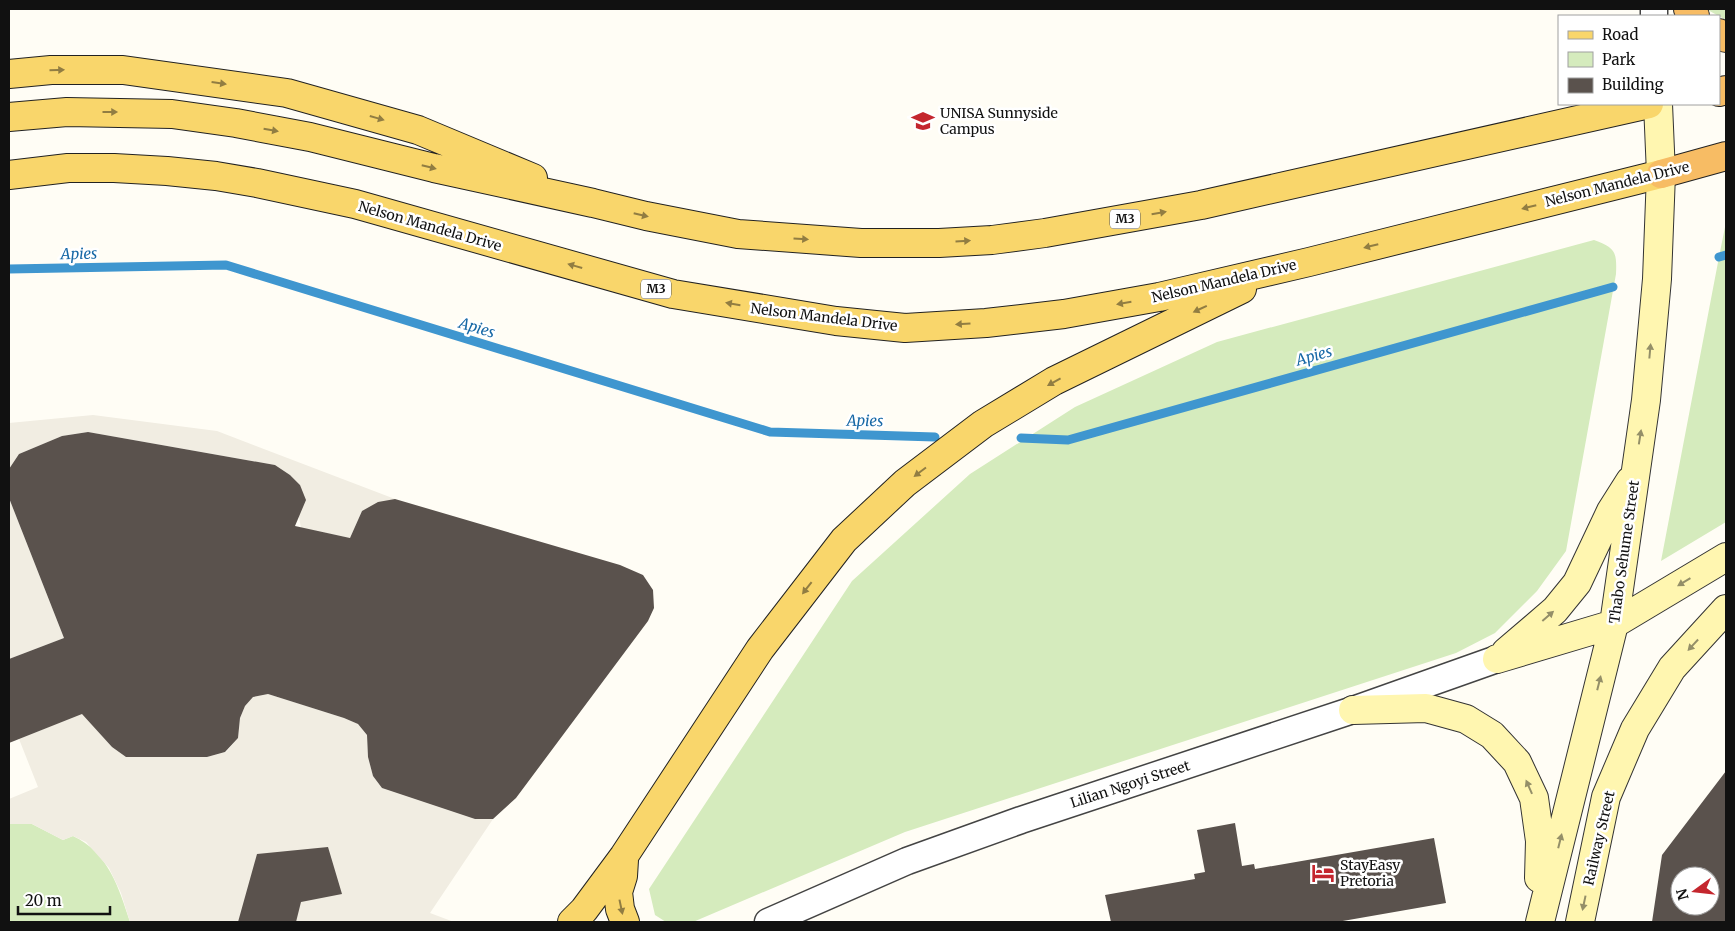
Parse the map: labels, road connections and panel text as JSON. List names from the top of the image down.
{
  "streets": {
    "highway": ["Nelson Mandela Drive", "M3"],
    "main road": ["Thabo Sehume Street", "Railway Street"],
    "street": ["Lilian Ngoyi Street"]
  },
  "crossings": [
    ["Nelson Mandela Drive", "Thabo Sehume Street"]
  ],
  "one_way": ["Nelson Mandela Drive", "Thabo Sehume Street"],
  "water": ["Apies"],
  "places": {
    "school or university": ["UNISA Sunnyside Campus"],
    "hotel": ["StayEasy Pretoria"]
  },
  "legend": ["Road", "Park", "Building"],
  "scale_bar": "20 m",
  "north": "left"
}
